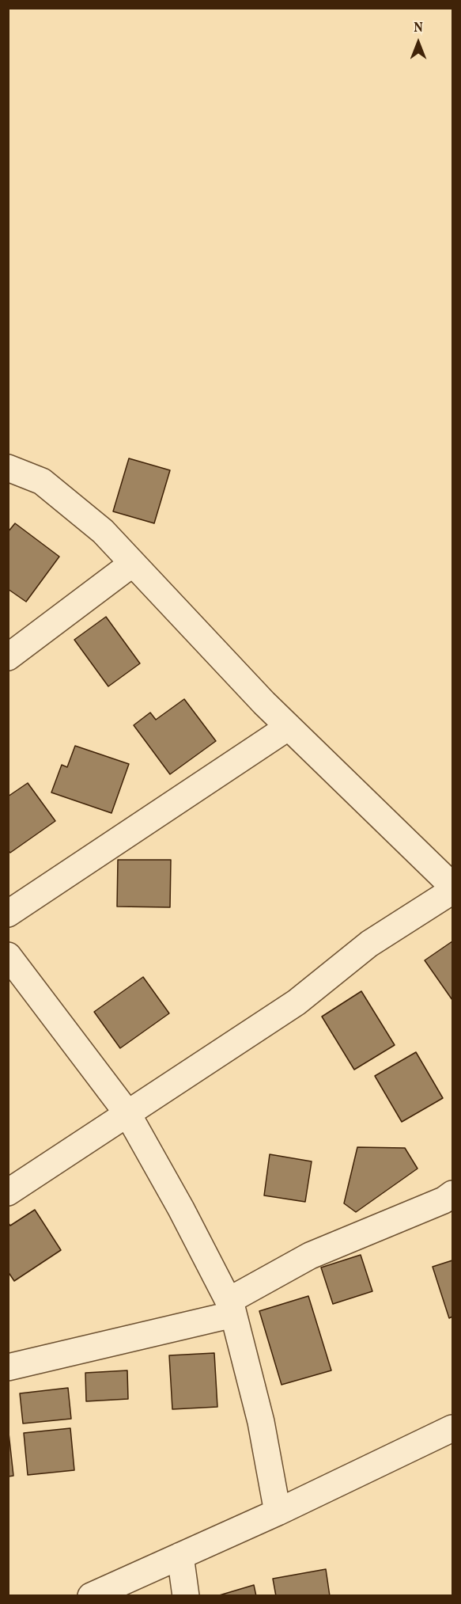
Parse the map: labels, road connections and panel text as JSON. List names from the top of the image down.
{
  "north": "top"
}
